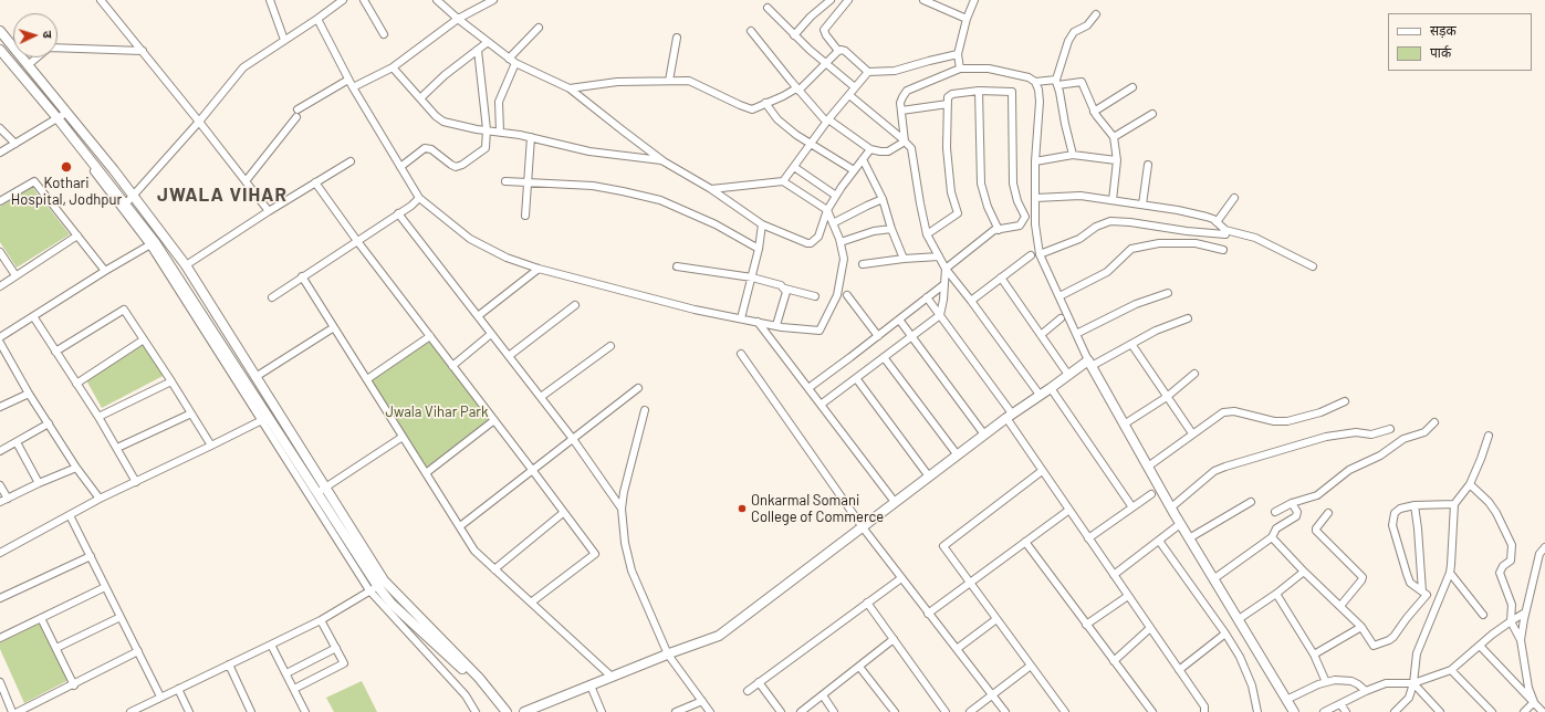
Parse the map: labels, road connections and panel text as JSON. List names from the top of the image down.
{
  "districts": ["JWALA VIHAR"],
  "parks": ["Jwala Vihar Park"],
  "places": ["Kothari Hospital, Jodhpur", "Onkarmal Somani College of Commerce"],
  "legend": ["सड़क", "पार्क"],
  "north": "right"
}
